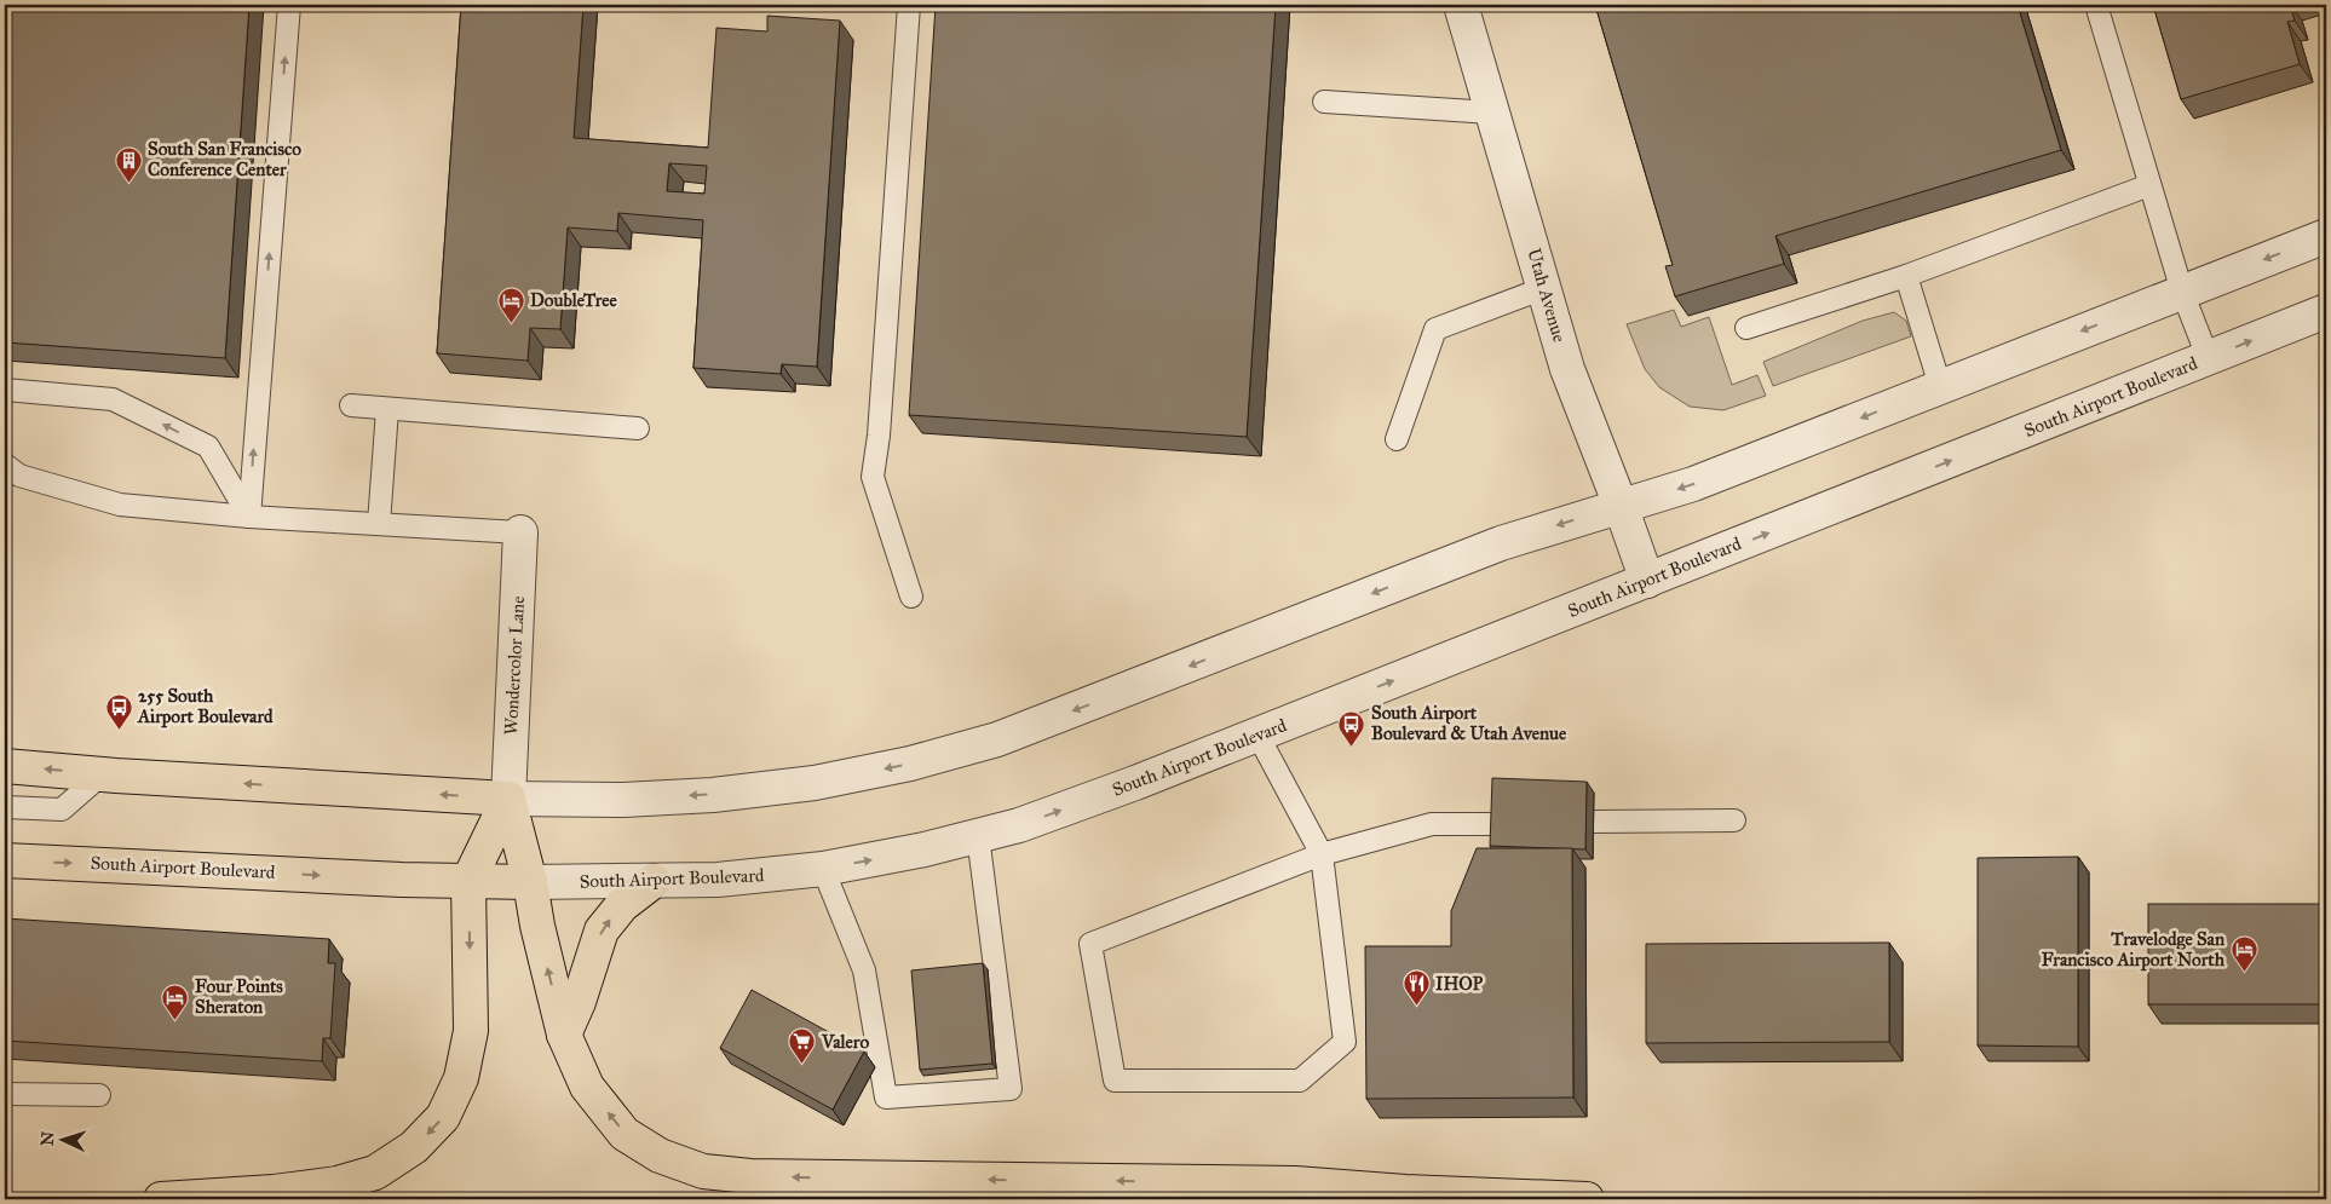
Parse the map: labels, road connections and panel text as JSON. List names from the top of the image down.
{
  "streets": {
    "main road": ["South Airport Boulevard"],
    "street": ["Utah Avenue", "Wondercolor Lane"]
  },
  "crossings": [
    ["Utah Avenue", "South Airport Boulevard"]
  ],
  "places": {
    "building": ["South San Francisco Conference Center"],
    "hotel": ["DoubleTree", "Travelodge San Francisco Airport North", "Four Points Sheraton"],
    "bus stop": ["255 South Airport Boulevard", "South Airport Boulevard & Utah Avenue"],
    "restaurant": ["IHOP"],
    "supermarket": ["Valero"]
  },
  "north": "left"
}
